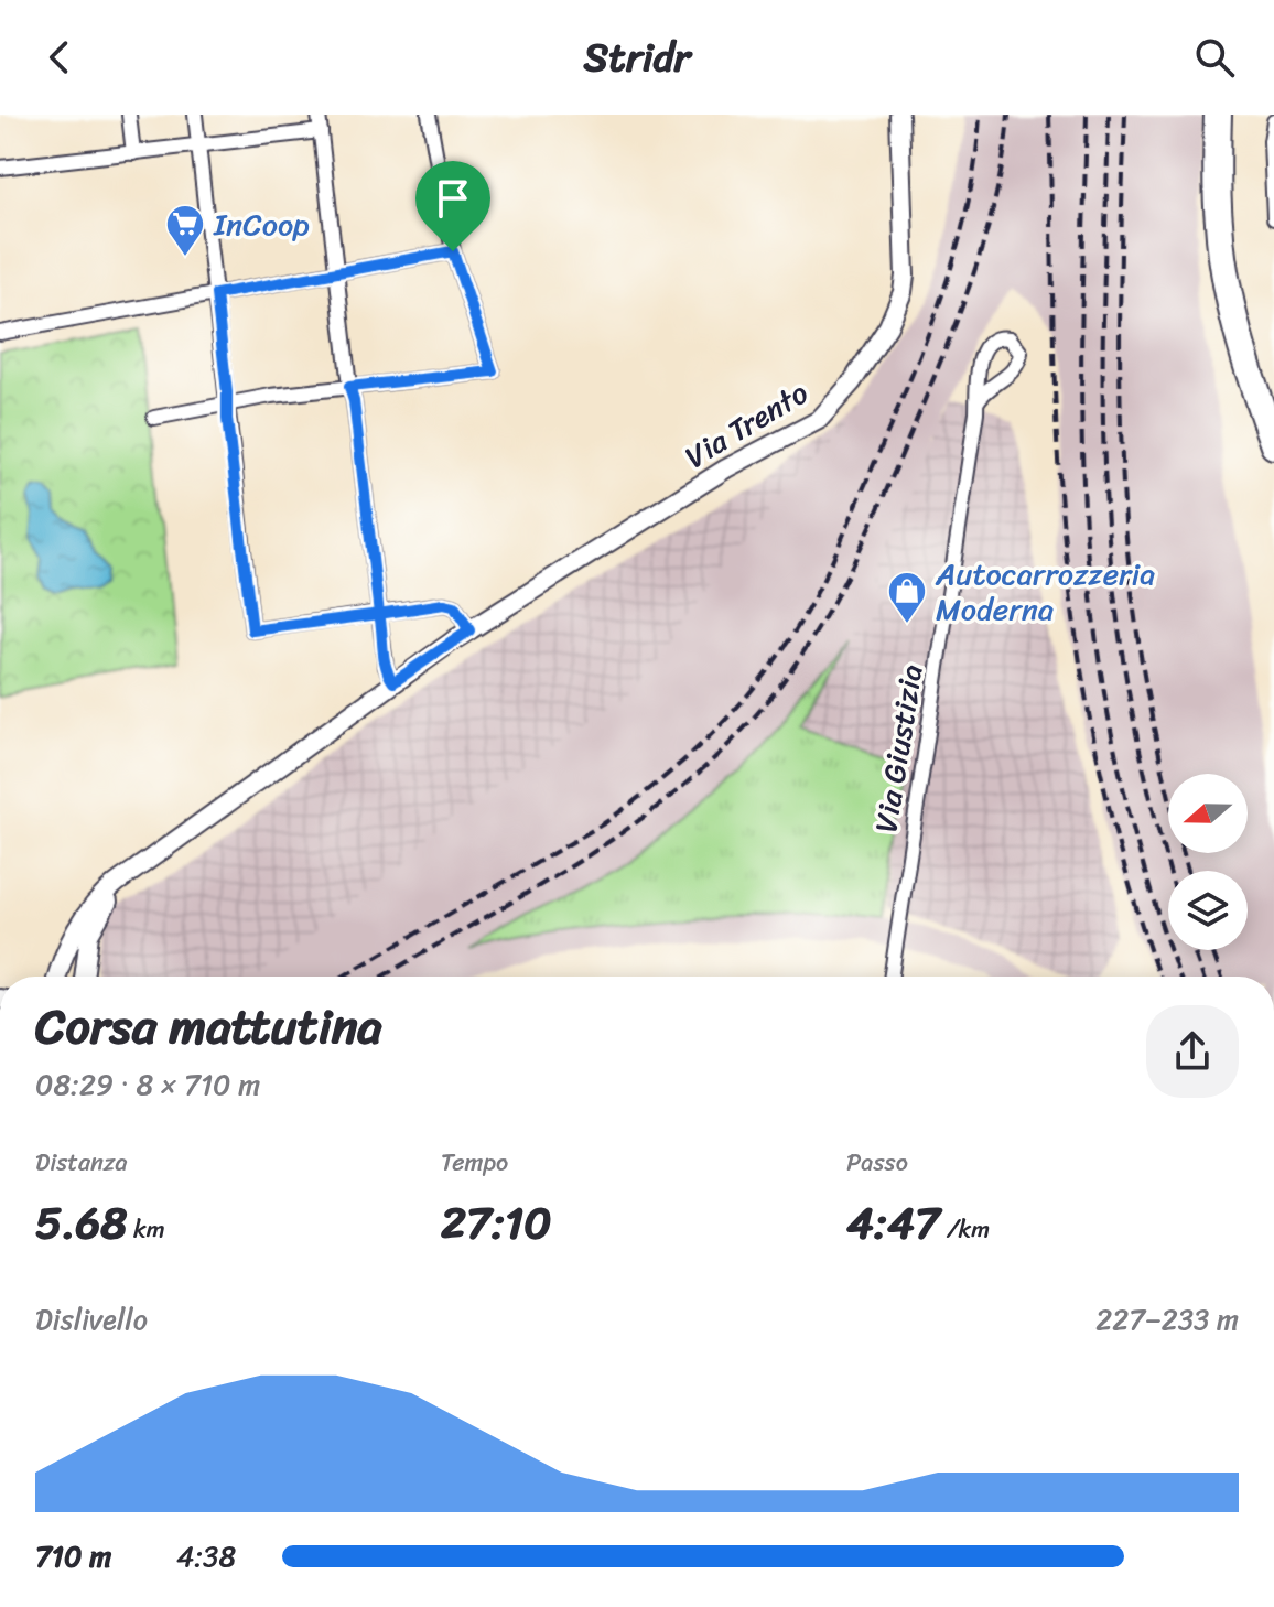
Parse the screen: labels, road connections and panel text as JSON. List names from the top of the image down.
{
  "streets": {
    "street": ["Via Trento", "Via Giustizia"]
  },
  "places": {
    "supermarket": ["InCoop"],
    "shop": ["Autocarrozzeria Moderna"]
  },
  "north": "left",
  "page": {
    "header": "Stridr",
    "heading": ["Corsa mattutina", "08:29 · 8 × 710 m"],
    "stats": [
      ["Distanza", "5.68 km"],
      ["Tempo", "27:10"],
      ["Passo", "4:47 /km"]
    ],
    "chart": ["Dislivello", "227–233 m"],
    "list": [
      {
        "name": "710 m",
        "note": "4:38"
      }
    ]
  }
}
